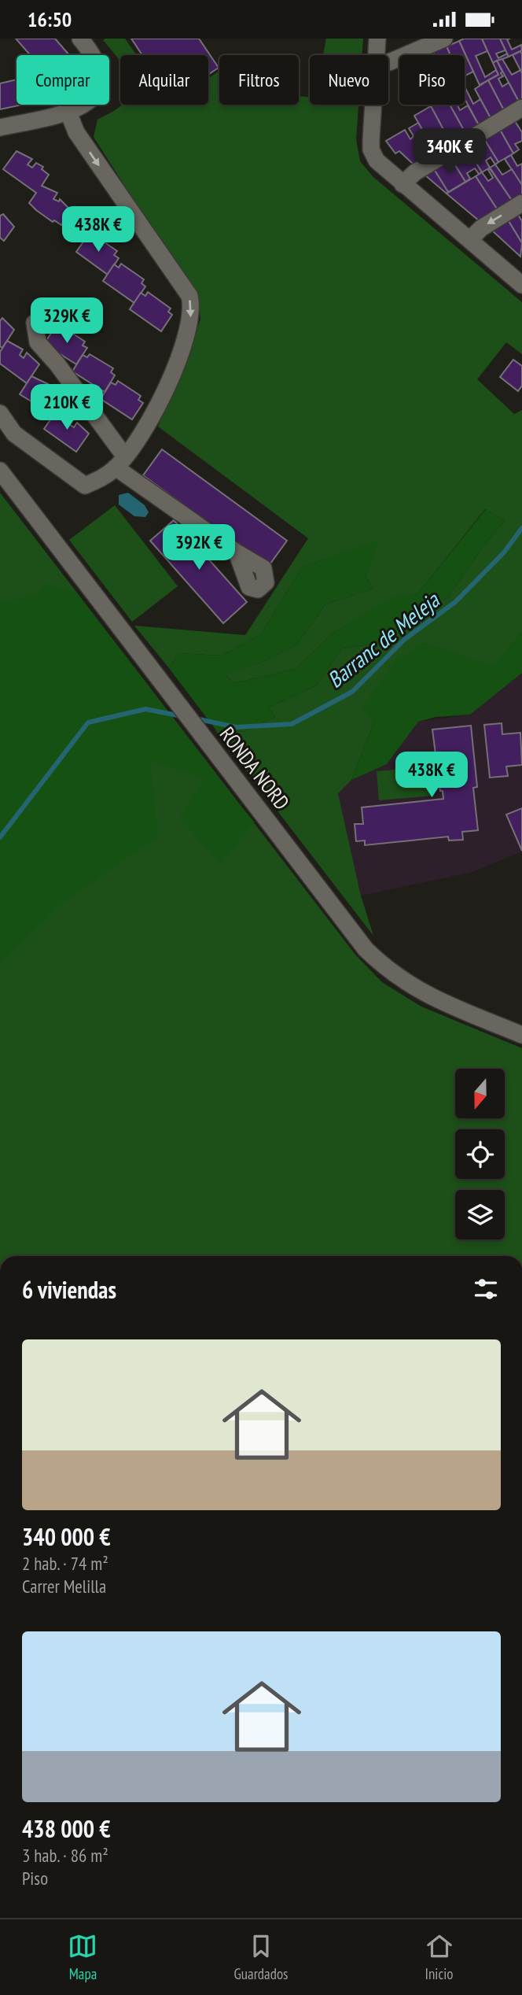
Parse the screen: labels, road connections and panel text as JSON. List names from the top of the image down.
{
  "streets": {
    "street": ["RONDA NORD"]
  },
  "water": ["Barranc de Meleja"],
  "north": "bottom",
  "page": {
    "status": "16:50",
    "chip": [
      "Comprar",
      "Alquilar",
      "Filtros",
      "Nuevo",
      "Piso"
    ],
    "price": [
      "340K €",
      "438K €",
      "329K €",
      "210K €",
      "392K €",
      "438K €"
    ],
    "heading": "6 viviendas",
    "list": [
      {
        "name": "340 000 €",
        "note": "2 hab. · 74 m² · Carrer Melilla"
      },
      {
        "name": "438 000 €",
        "note": "3 hab. · 86 m² · Piso"
      }
    ],
    "tabs": ["Mapa", "Guardados", "Inicio"]
  }
}
